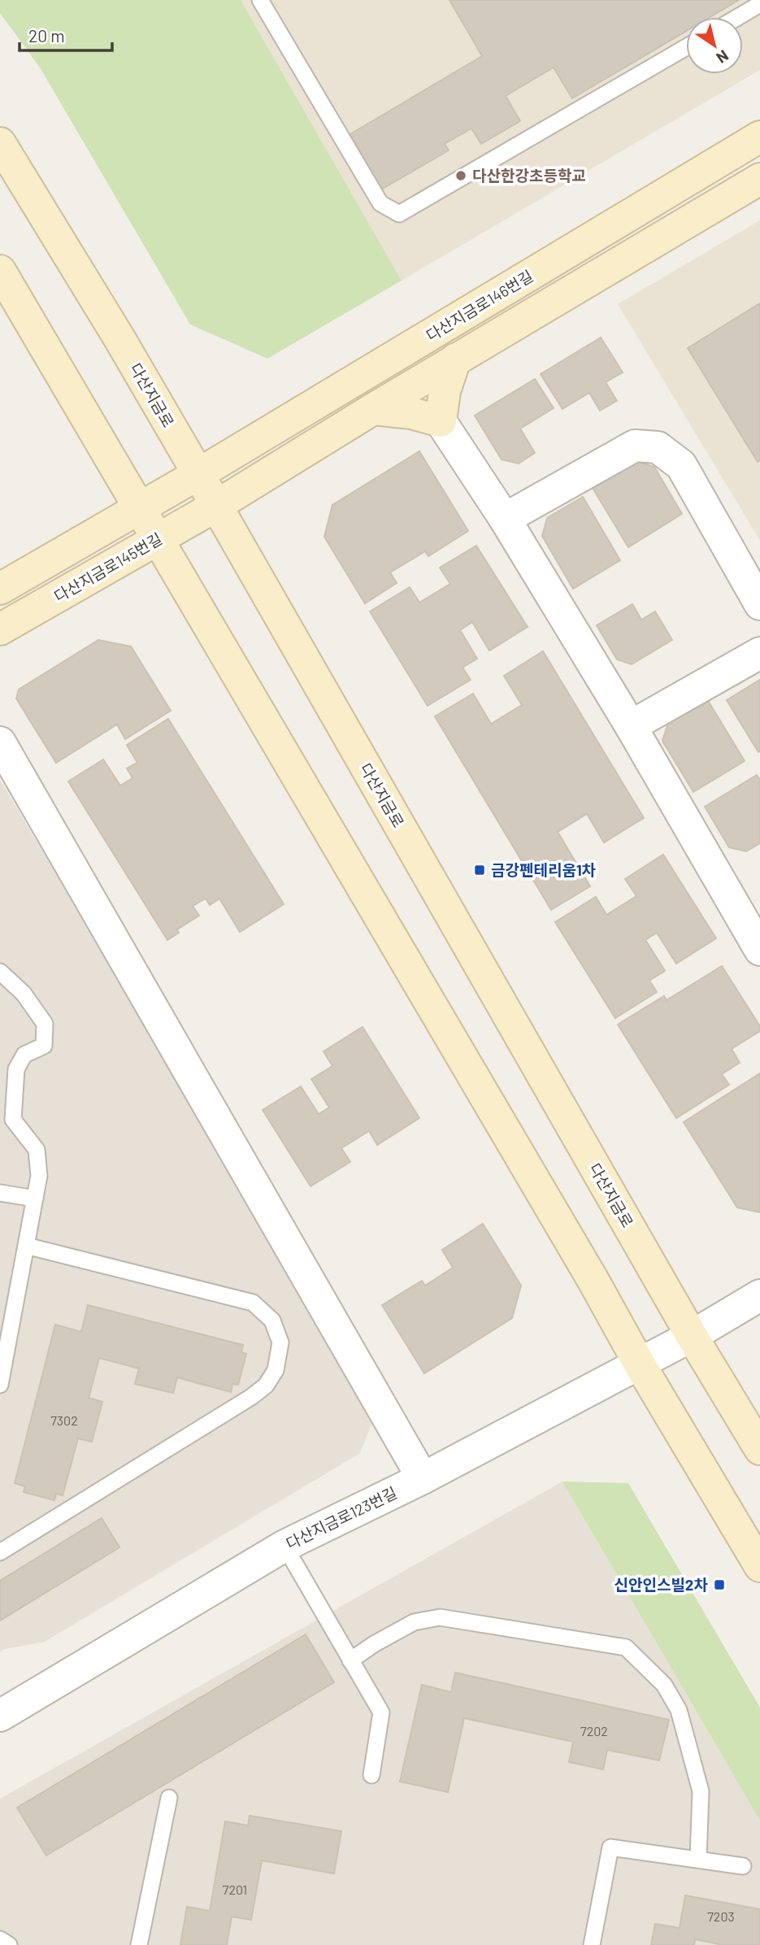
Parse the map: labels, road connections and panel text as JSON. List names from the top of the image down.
{
  "streets": {
    "street": [
      "다산지금로146번길",
      "다산지금로",
      "다산지금로145번길",
      "다산지금로123번길"
    ]
  },
  "crossings": [
    ["다산지금로146번길", "다산지금로"],
    ["다산지금로", "다산지금로145번길"],
    ["다산지금로", "다산지금로123번길"]
  ],
  "places": {
    "other": ["다산한강초등학교"],
    "transit": ["금강펜테리움1차", "신안인스빌2차"]
  },
  "house_numbers": [
    "7302",
    "7202",
    "7201",
    "7203"
  ],
  "scale_bar": "20 m",
  "north": "bottom right"
}
